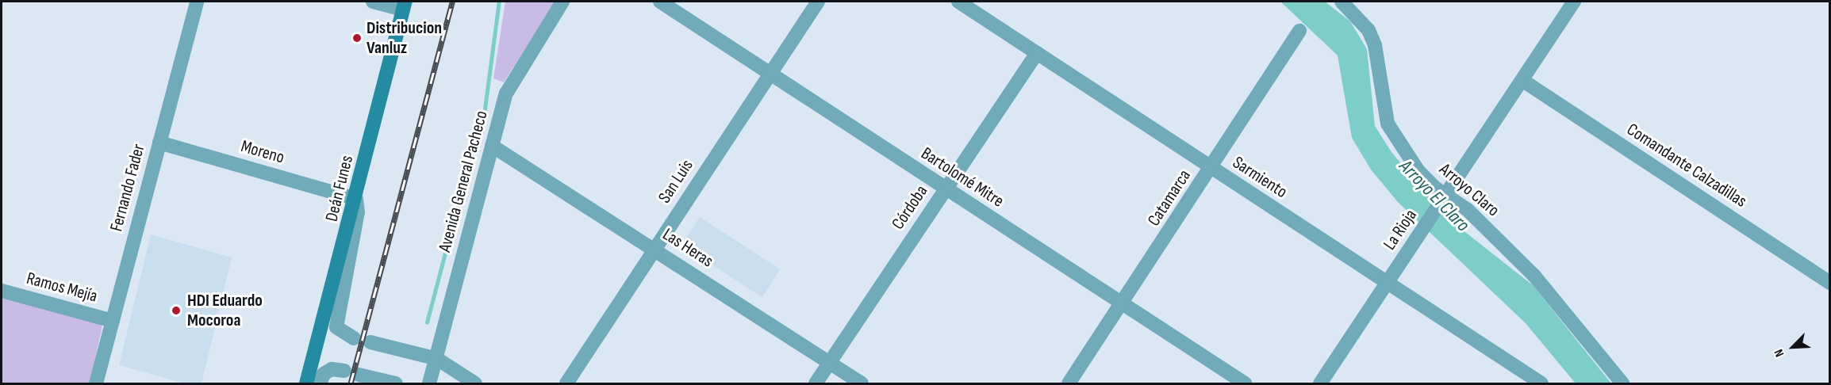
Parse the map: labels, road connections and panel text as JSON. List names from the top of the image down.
{
  "streets": {
    "main road": ["Deán Funes"],
    "street": [
      "Moreno",
      "Comandante Calzadillas",
      "Bartolomé Mitre",
      "Sarmiento",
      "Avenida General Pacheco",
      "San Luis",
      "Fernando Fader",
      "Arroyo Claro",
      "Catamarca",
      "Córdoba",
      "La Rioja",
      "Las Heras",
      "Ramos Mejía"
    ]
  },
  "crossings": [
    ["Moreno", "Fernando Fader"],
    ["Moreno", "Deán Funes"],
    ["Comandante Calzadillas", "La Rioja"],
    ["Bartolomé Mitre", "San Luis"],
    ["Bartolomé Mitre", "Catamarca"],
    ["Bartolomé Mitre", "Córdoba"],
    ["Sarmiento", "Catamarca"],
    ["Sarmiento", "Córdoba"],
    ["Sarmiento", "La Rioja"],
    ["Avenida General Pacheco", "Las Heras"],
    ["San Luis", "Las Heras"],
    ["Fernando Fader", "Ramos Mejía"],
    ["Arroyo Claro", "La Rioja"],
    ["Córdoba", "Las Heras"]
  ],
  "water": ["Arroyo El Claro"],
  "places": ["Distribucion Vanluz", "HDI Eduardo Mocoroa"],
  "north": "bottom left"
}
